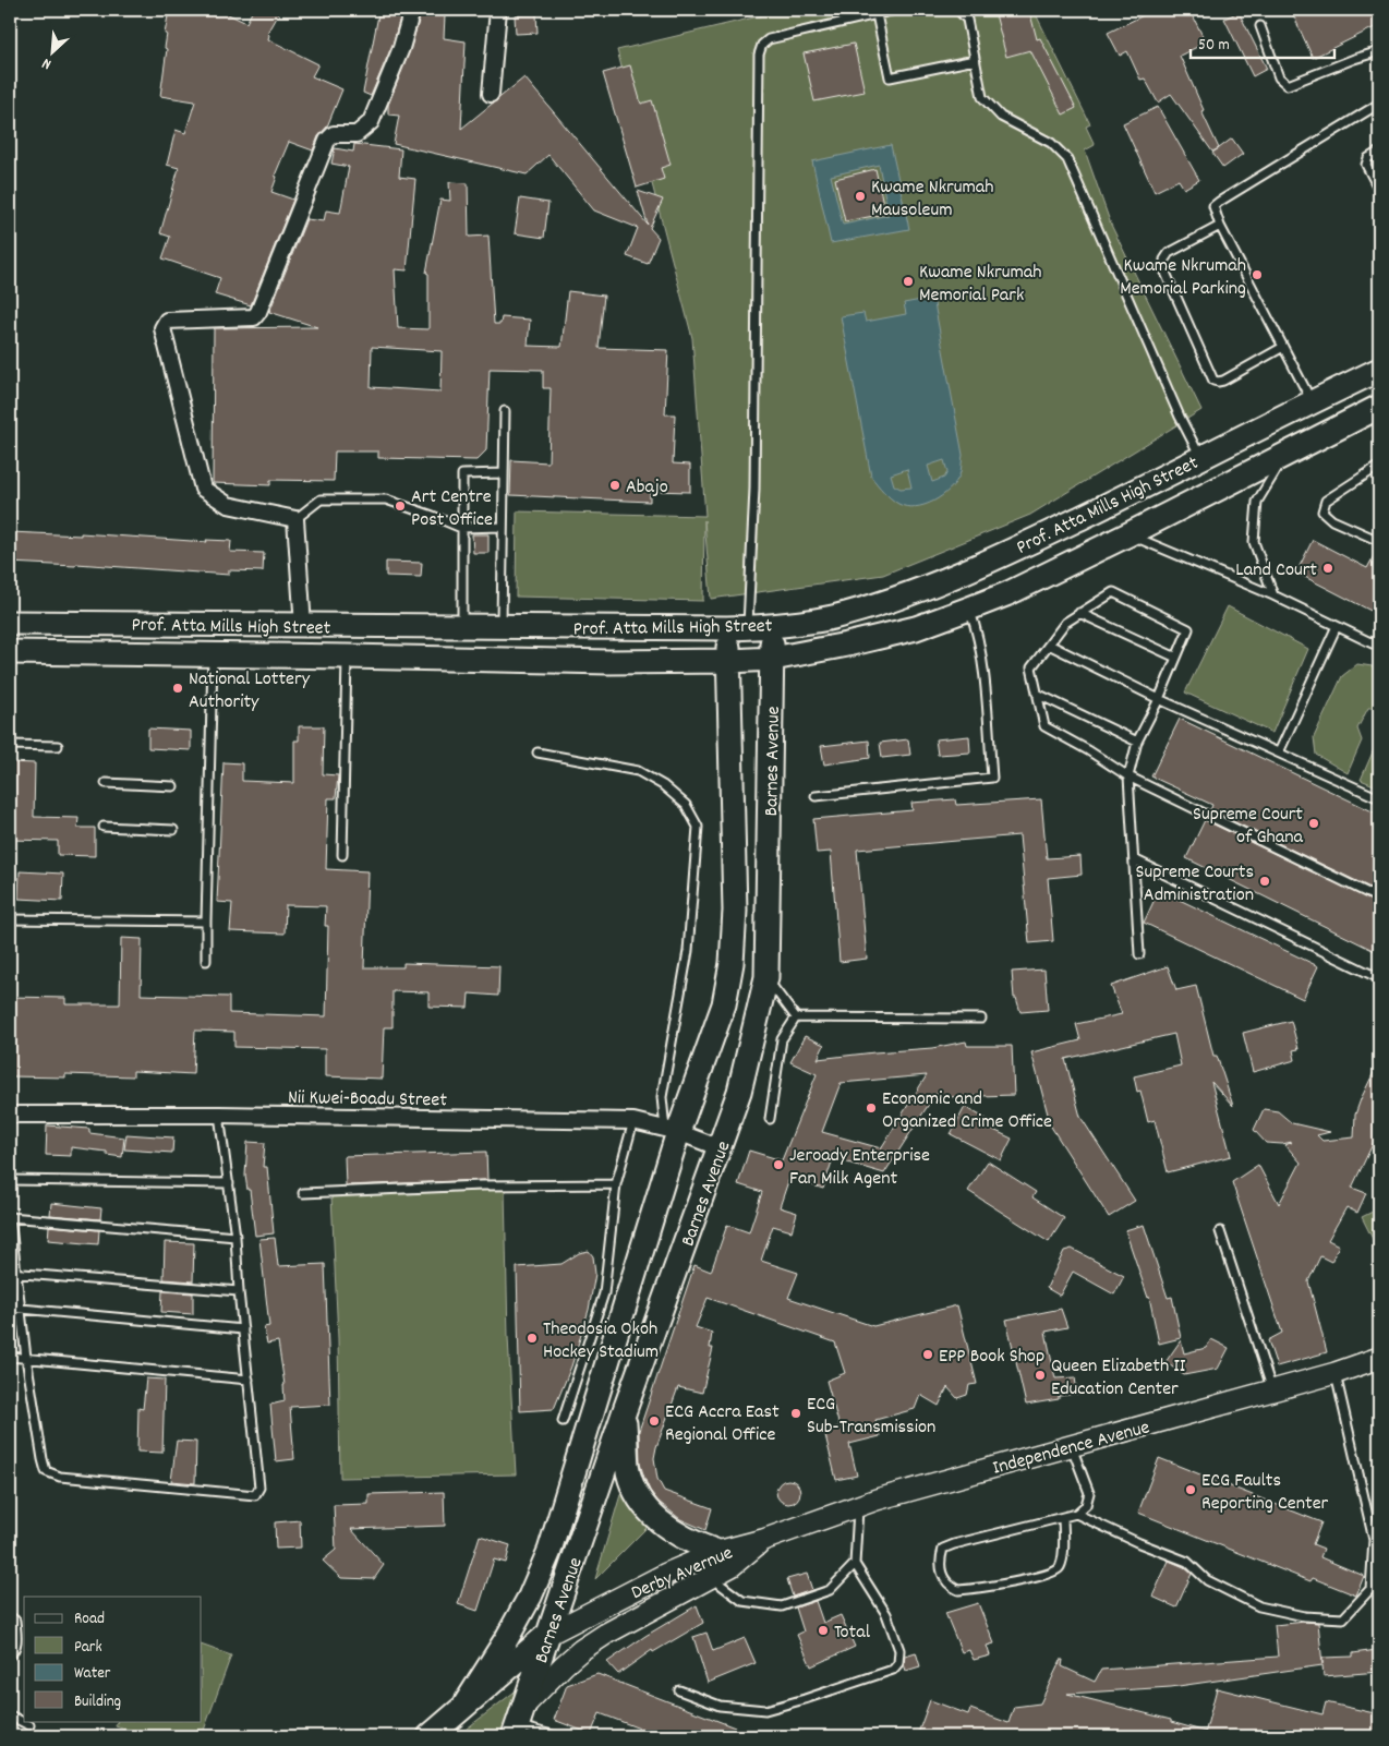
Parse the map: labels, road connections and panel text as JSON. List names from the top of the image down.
{
  "streets": {
    "main road": [
      "Prof. Atta Mills High Street",
      "Barnes Avenue",
      "Independence Avenue",
      "Derby Avernue"
    ],
    "street": ["Nii Kwei-Boadu Street"]
  },
  "crossings": [
    ["Prof. Atta Mills High Street", "Barnes Avenue"],
    ["Barnes Avenue", "Nii Kwei-Boadu Street"],
    ["Barnes Avenue", "Derby Avernue"],
    ["Independence Avenue", "Derby Avernue"]
  ],
  "places": [
    "Kwame Nkrumah Mausoleum",
    "Kwame Nkrumah Memorial Parking",
    "Kwame Nkrumah Memorial Park",
    "Abajo",
    "Art Centre Post Office",
    "Land Court",
    "National Lottery Authority",
    "Supreme Court of Ghana",
    "Supreme Courts Administration",
    "Economic and Organized Crime Office",
    "Jeroady Enterprise Fan Milk Agent",
    "Theodosia Okoh Hockey Stadium",
    "EPP Book Shop",
    "Queen Elizabeth II Education Center",
    "ECG Sub-Transmission",
    "ECG Accra East Regional Office",
    "ECG Faults Reporting Center",
    "Total"
  ],
  "legend": [
    "Road",
    "Park",
    "Water",
    "Building"
  ],
  "scale_bar": "50 m",
  "north": "bottom left"
}
